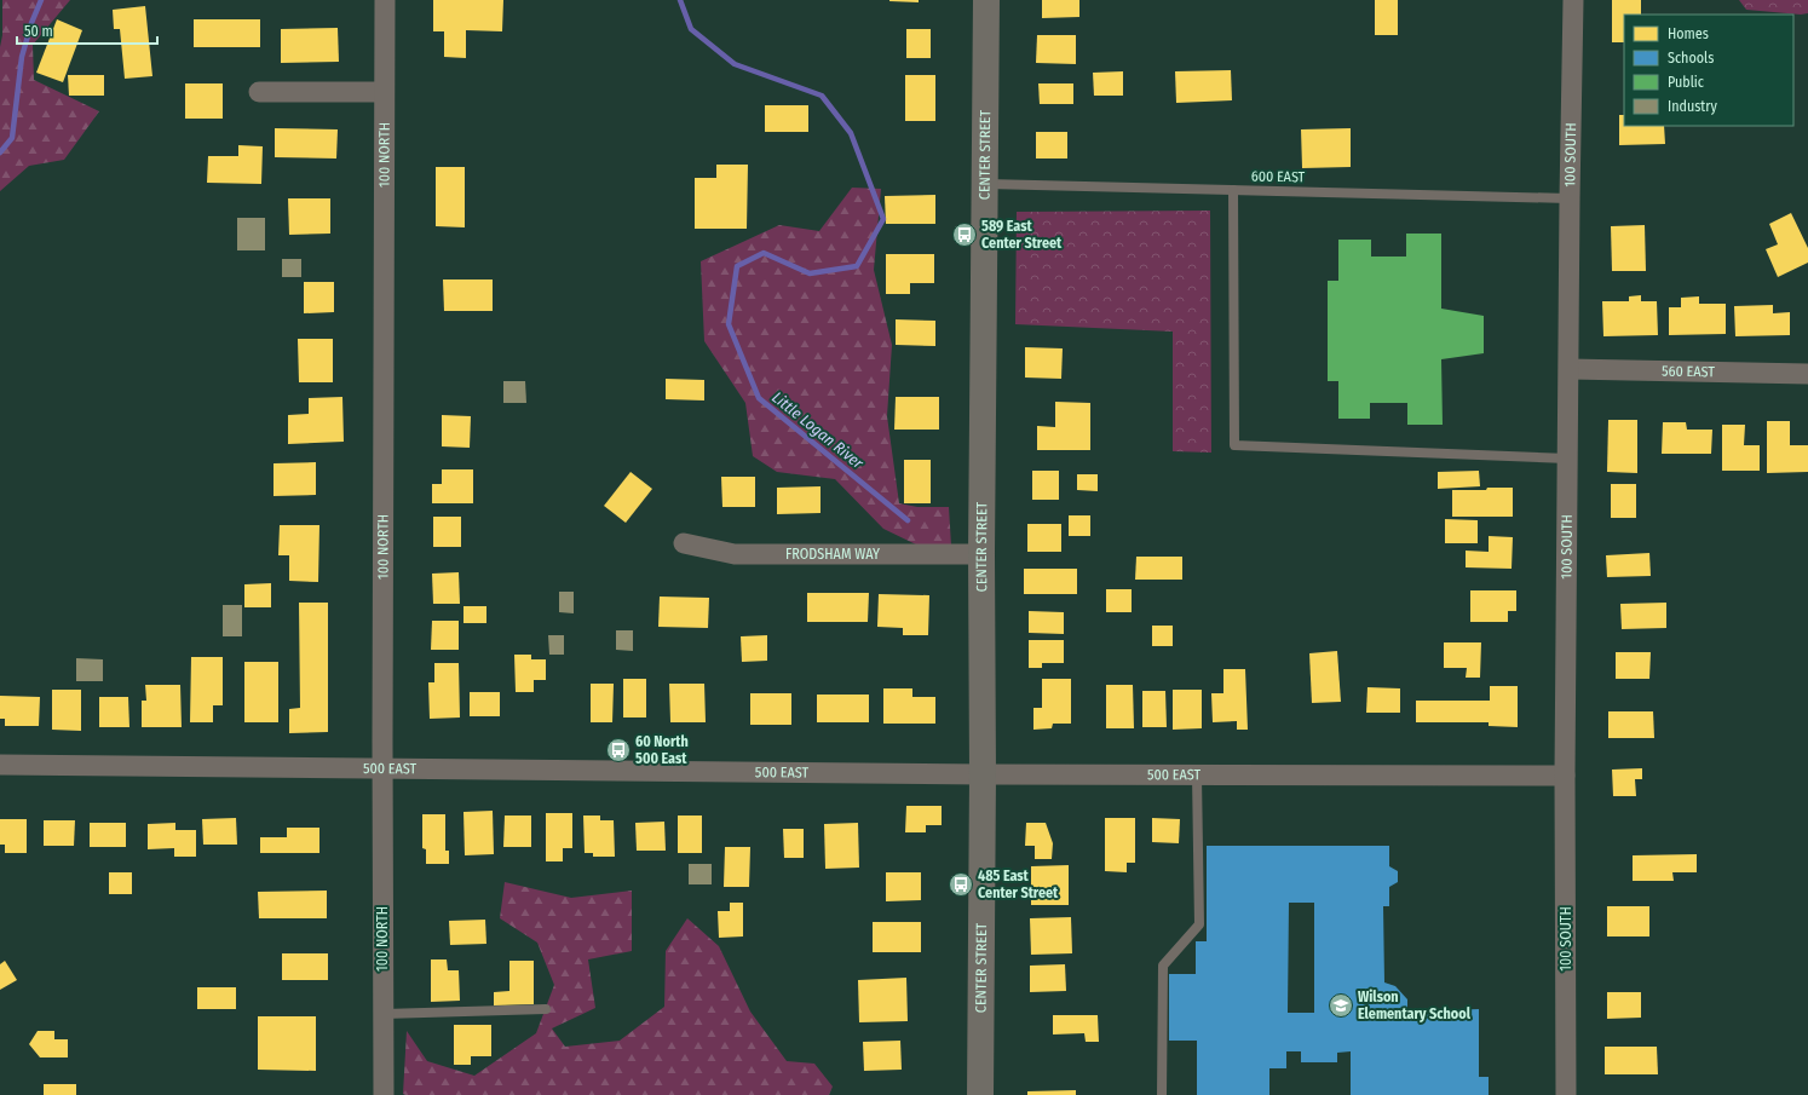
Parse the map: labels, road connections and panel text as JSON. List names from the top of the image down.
{
  "streets": {
    "street": [
      "100 NORTH",
      "CENTER STREET",
      "100 SOUTH",
      "560 EAST",
      "FRODSHAM WAY",
      "500 EAST"
    ],
    "lane": ["600 EAST"]
  },
  "crossings": [
    ["100 NORTH", "500 EAST"],
    ["CENTER STREET", "600 EAST"],
    ["CENTER STREET", "FRODSHAM WAY"],
    ["CENTER STREET", "500 EAST"],
    ["100 SOUTH", "600 EAST"],
    ["100 SOUTH", "560 EAST"],
    ["100 SOUTH", "500 EAST"]
  ],
  "water": ["Little Logan River"],
  "places": {
    "bus stop": ["589 East Center Street", "60 North 500 East", "485 East Center Street"],
    "school or university": ["Wilson Elementary School"]
  },
  "legend": [
    "Homes",
    "Schools",
    "Public",
    "Industry"
  ],
  "scale_bar": "50 m"
}
